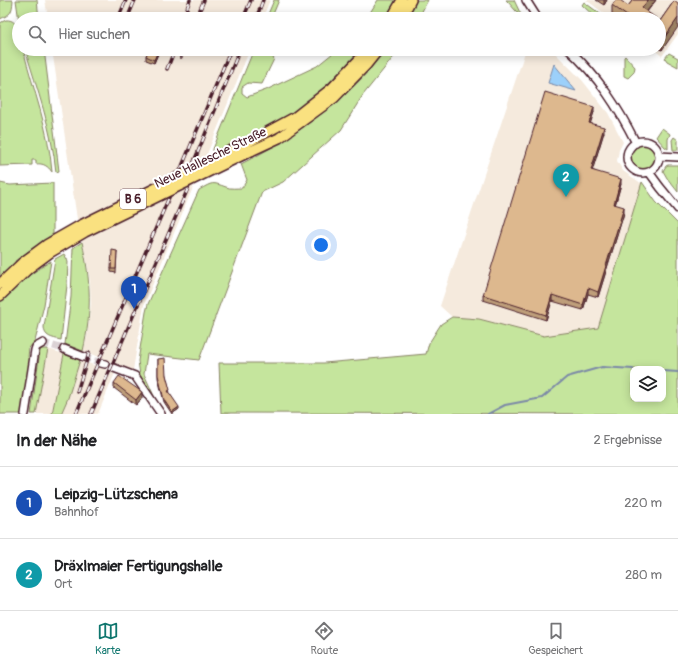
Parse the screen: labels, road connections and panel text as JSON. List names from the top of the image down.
{
  "streets": {
    "main road": ["Neue Hallesche Straße", "B 6"]
  },
  "page": {
    "search": "Hier suchen",
    "pins": ["2", "1"],
    "heading": ["In der Nähe", "2 Ergebnisse"],
    "list": [
      {
        "mark": "1",
        "name": "Leipzig-Lützschena",
        "note": "Bahnhof",
        "value": "220 m"
      },
      {
        "mark": "2",
        "name": "Dräxlmaier Fertigungshalle",
        "note": "Ort",
        "value": "280 m"
      }
    ],
    "nav": ["Karte", "Route", "Gespeichert"]
  }
}
